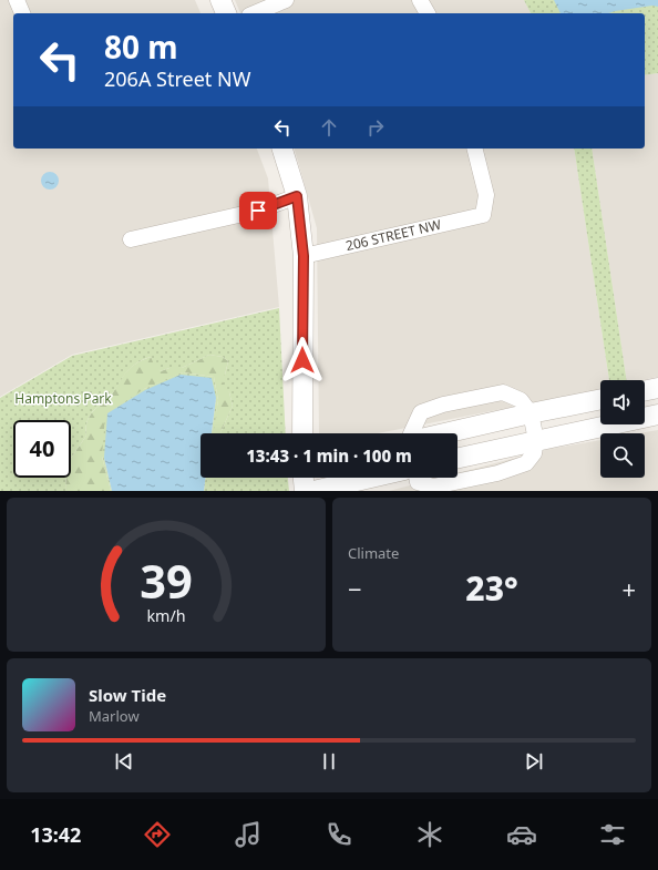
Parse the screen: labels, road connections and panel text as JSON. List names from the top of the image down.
{
  "streets": {
    "street": ["206 STREET NW"]
  },
  "parks": ["Hamptons Park"],
  "page": {
    "turn": ["80 m", "206A Street NW"],
    "limit": "40",
    "trip": "13:43 · 1 min · 100 m",
    "tile": "Climate",
    "heat": ["−", "23°", "+"],
    "song": ["Slow Tide", "Marlow"],
    "tabs": "13:42",
    "gauge": ["39", "km/h"]
  }
}
